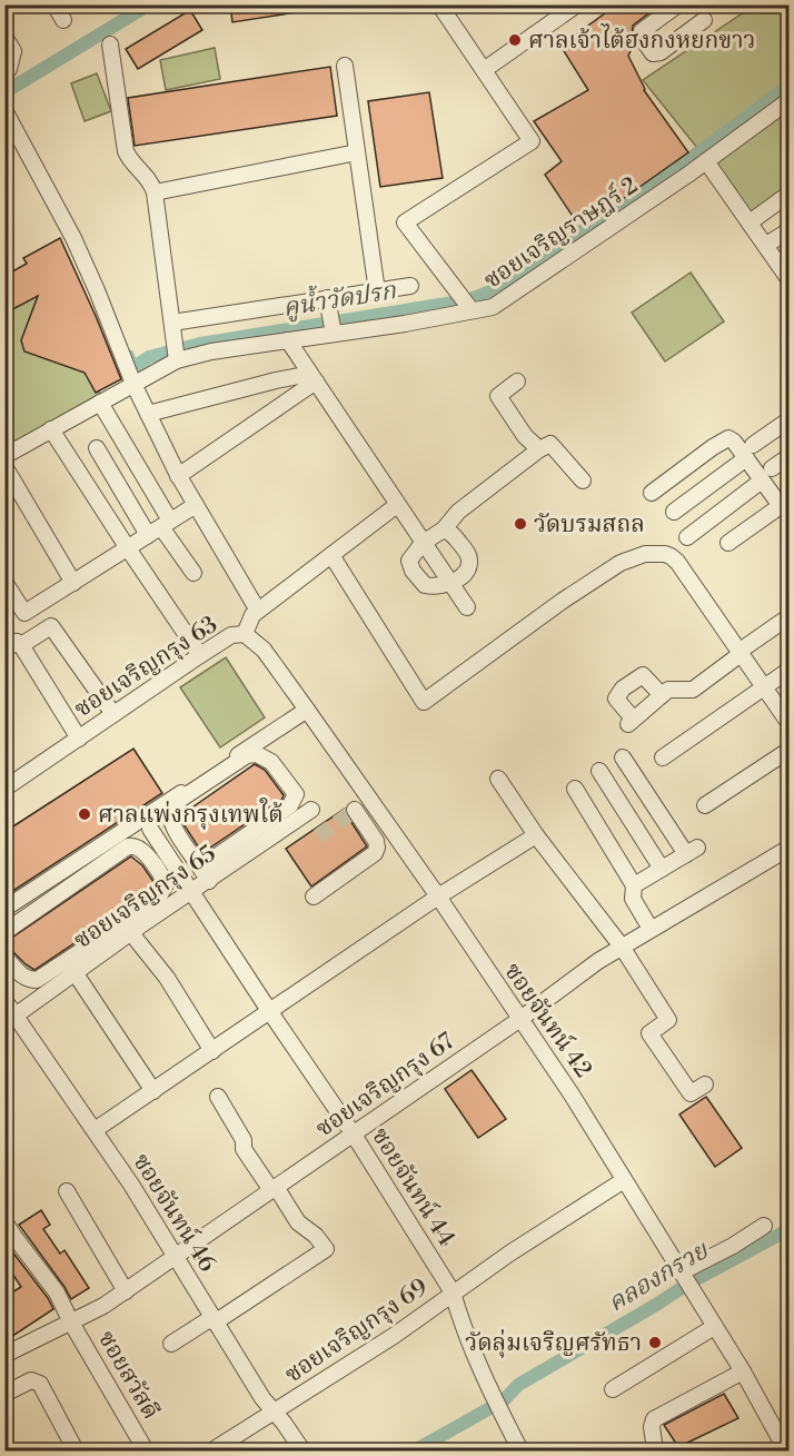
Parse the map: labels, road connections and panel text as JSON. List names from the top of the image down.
{
  "streets": {
    "street": [
      "ซอยเจริญราษฎร์ 2",
      "ซอยเจริญกรุง 63",
      "ซอยเจริญกรุง 65",
      "ซอยจันทน์ 42",
      "ซอยเจริญกรุง 67",
      "ซอยจันทน์ 44",
      "ซอยจันทน์ 46",
      "ซอยเจริญกรุง 69",
      "ซอยสวัสดี"
    ]
  },
  "crossings": [
    ["ซอยเจริญกรุง 63", "ซอยจันทน์ 42"],
    ["ซอยเจริญกรุง 65", "ซอยจันทน์ 44"],
    ["ซอยเจริญกรุง 65", "ซอยจันทน์ 46"],
    ["ซอยจันทน์ 42", "ซอยเจริญกรุง 67"],
    ["ซอยจันทน์ 42", "ซอยเจริญกรุง 69"],
    ["ซอยเจริญกรุง 67", "ซอยจันทน์ 44"],
    ["ซอยเจริญกรุง 67", "ซอยจันทน์ 46"],
    ["ซอยเจริญกรุง 67", "ซอยสวัสดี"],
    ["ซอยจันทน์ 44", "ซอยเจริญกรุง 69"],
    ["ซอยจันทน์ 46", "ซอยเจริญกรุง 69"]
  ],
  "water": ["คูน้ำวัดปรก", "คลองกรวย"],
  "places": [
    "ศาลเจ้าไต้ฮงกงหยกขาว",
    "วัดบรมสถล",
    "ศาลแพ่งกรุงเทพใต้",
    "วัดลุ่มเจริญศรัทธา"
  ]
}
